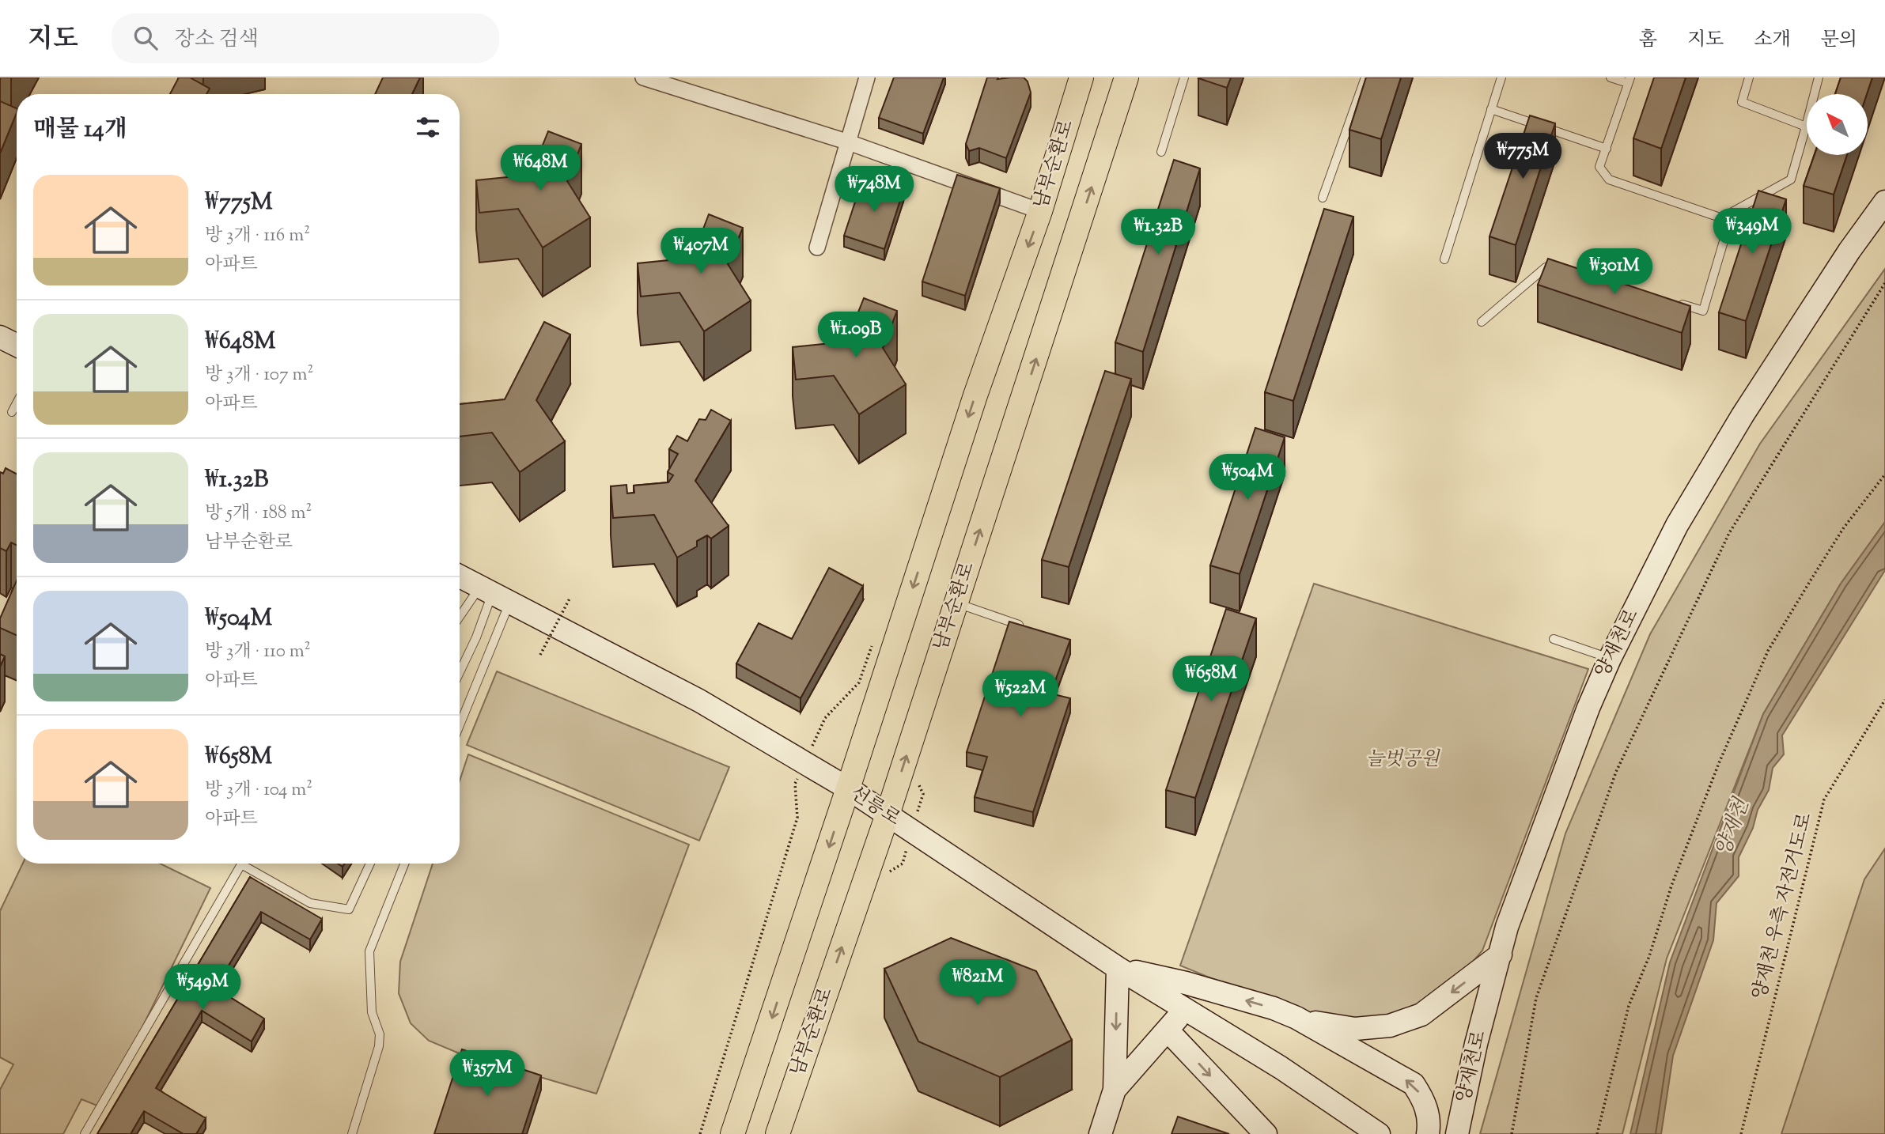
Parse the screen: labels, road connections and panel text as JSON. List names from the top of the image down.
{
  "streets": {
    "main road": ["남부순환로"],
    "street": ["양재천로", "선릉로"],
    "path": ["양재천 우측 자전거도로"]
  },
  "crossings": [
    ["남부순환로", "선릉로"]
  ],
  "water": ["양재천"],
  "parks": ["늘벗공원"],
  "north": "top left",
  "page": {
    "header": "지도",
    "search": "장소 검색",
    "nav": [
      "홈",
      "지도",
      "소개",
      "문의"
    ],
    "heading": "매물 14개",
    "price": [
      "₩775M",
      "₩648M",
      "₩748M",
      "₩349M",
      "₩1.32B",
      "₩407M",
      "₩301M",
      "₩1.09B",
      "₩504M",
      "₩658M",
      "₩522M",
      "₩821M",
      "₩549M",
      "₩357M"
    ],
    "list": [
      {
        "name": "₩775M",
        "note": "방 3개 · 116 m² · 아파트"
      },
      {
        "name": "₩648M",
        "note": "방 3개 · 107 m² · 아파트"
      },
      {
        "name": "₩1.32B",
        "note": "방 5개 · 188 m² · 남부순환로"
      },
      {
        "name": "₩504M",
        "note": "방 3개 · 110 m² · 아파트"
      },
      {
        "name": "₩658M",
        "note": "방 3개 · 104 m² · 아파트"
      }
    ]
  }
}
